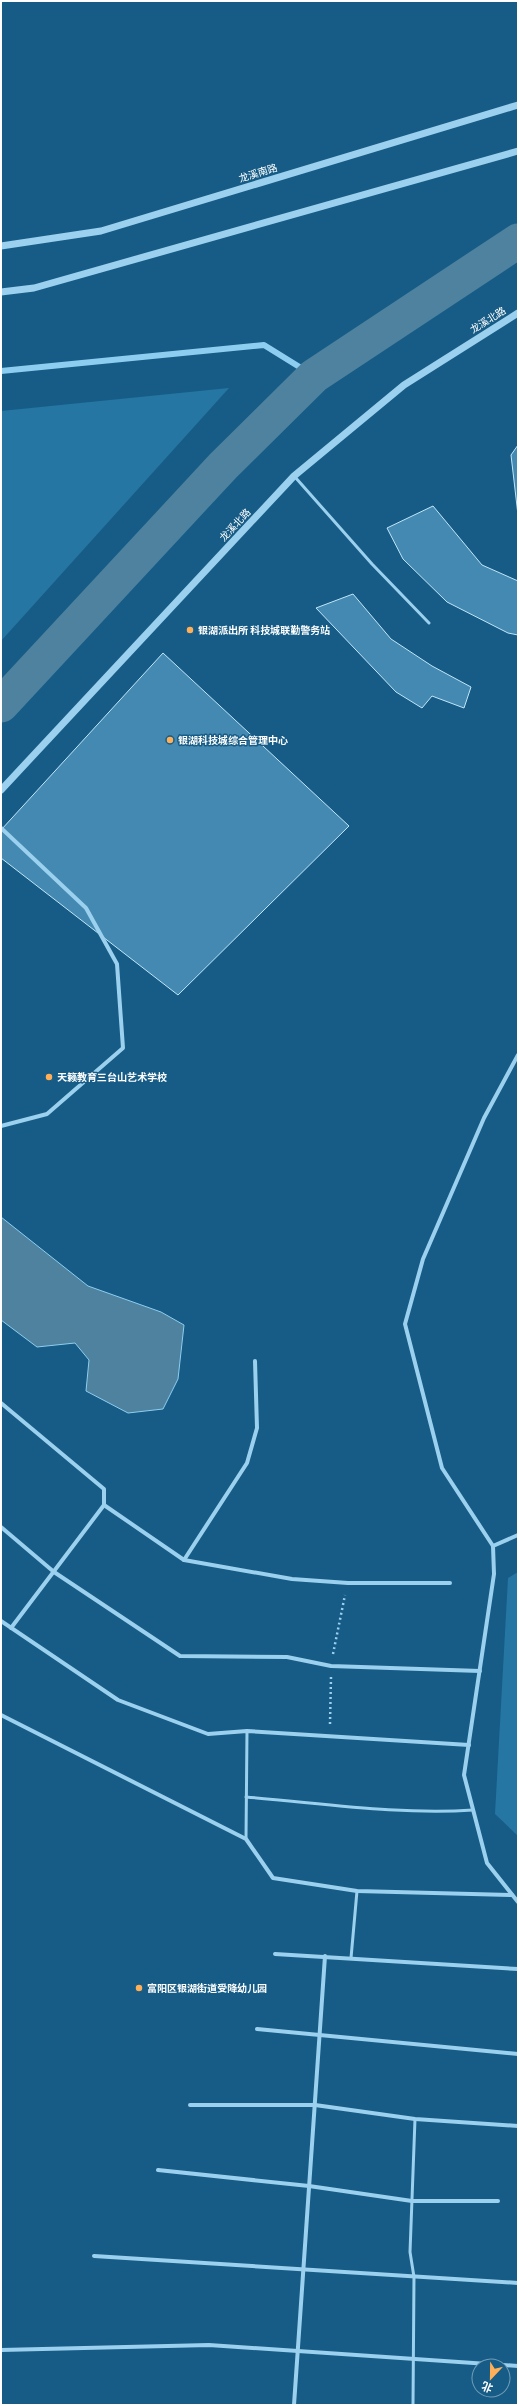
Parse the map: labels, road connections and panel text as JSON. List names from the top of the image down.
{
  "streets": {
    "street": ["龙溪南路", "龙溪北路"]
  },
  "places": [
    "银湖派出所 科技城联勤警务站",
    "银湖科技城综合管理中心",
    "天籁教育三台山艺术学校",
    "富阳区银湖街道受降幼儿园"
  ],
  "north": "bottom"
}
